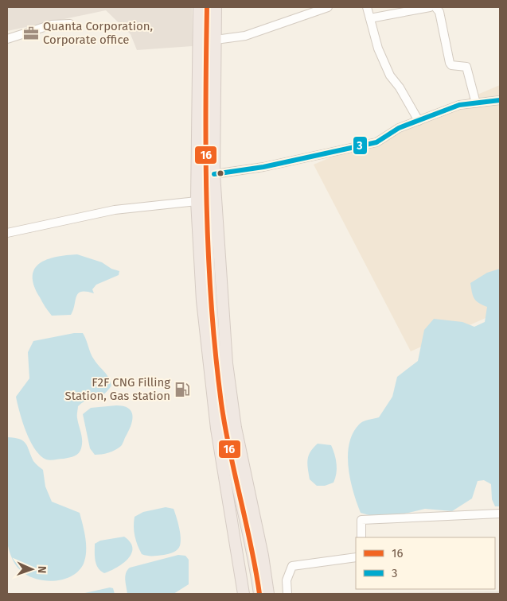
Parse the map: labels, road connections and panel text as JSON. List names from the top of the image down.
{
  "places": {
    "office": ["Quanta Corporation, Corporate office"],
    "fuel station": ["F2F CNG Filling Station, Gas station"]
  },
  "lines": ["transit line 16", "transit line 3"],
  "legend": ["16", "3"],
  "north": "right"
}
